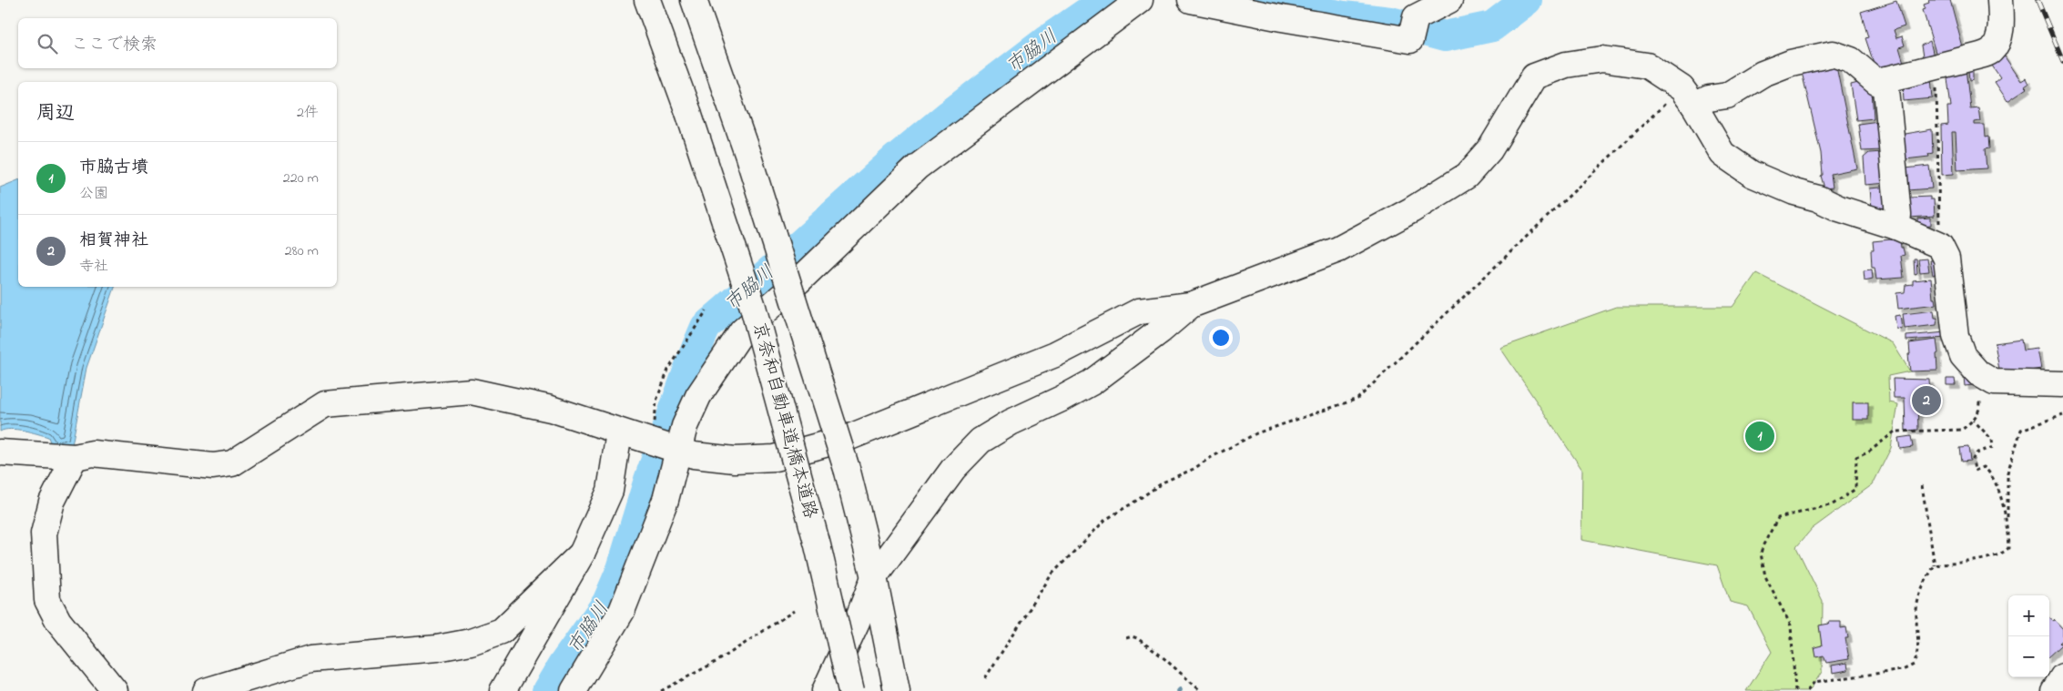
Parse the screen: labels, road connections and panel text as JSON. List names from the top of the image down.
{
  "streets": {
    "main road": ["京奈和自動車道;橋本道路"]
  },
  "water": ["市脇川"],
  "page": {
    "search": "ここで検索",
    "heading": ["周辺", "2件"],
    "list": [
      {
        "mark": "1",
        "name": "市脇古墳",
        "note": "公園",
        "value": "220 m"
      },
      {
        "mark": "2",
        "name": "相賀神社",
        "note": "寺社",
        "value": "280 m"
      }
    ],
    "pins": ["2", "1"],
    "map_buttons": ["+", "−"]
  }
}
